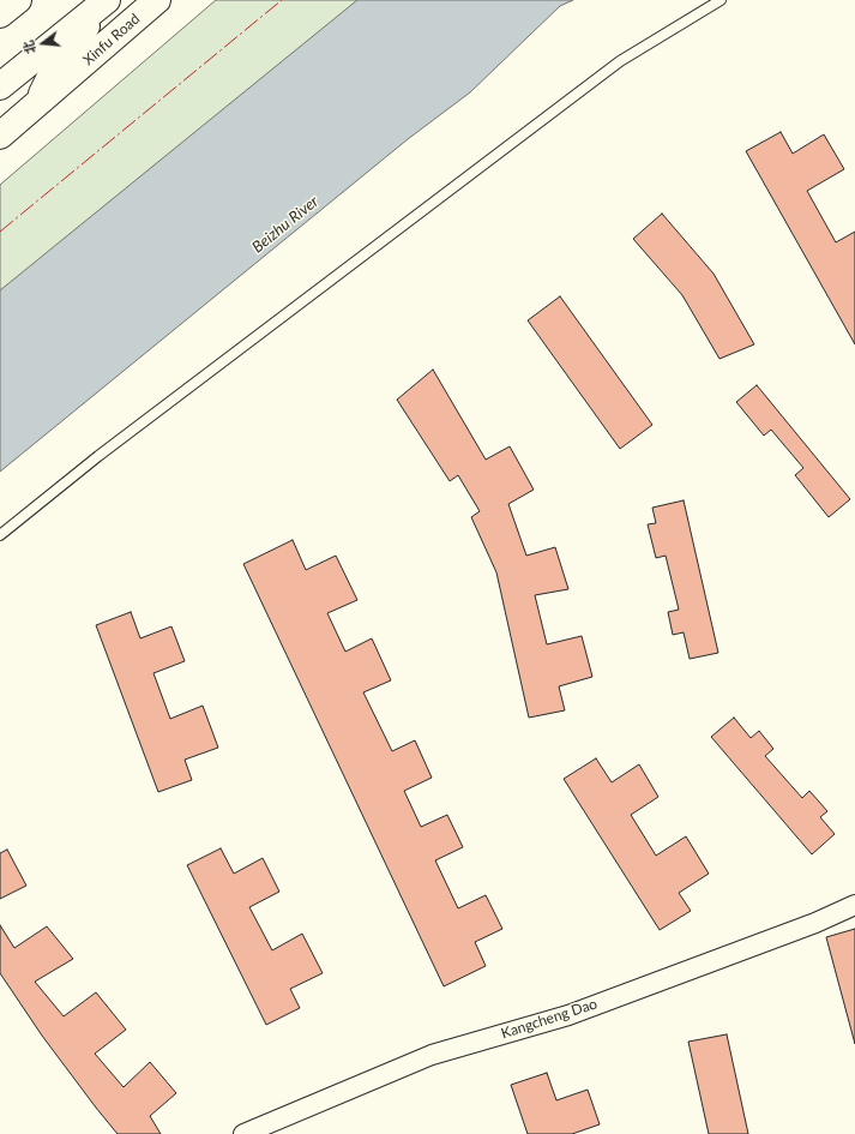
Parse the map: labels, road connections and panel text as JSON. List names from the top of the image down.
{
  "streets": {
    "main road": ["Xinfu Road"],
    "street": ["Kangcheng Dao"]
  },
  "water": ["Beizhu River"],
  "north": "left"
}
